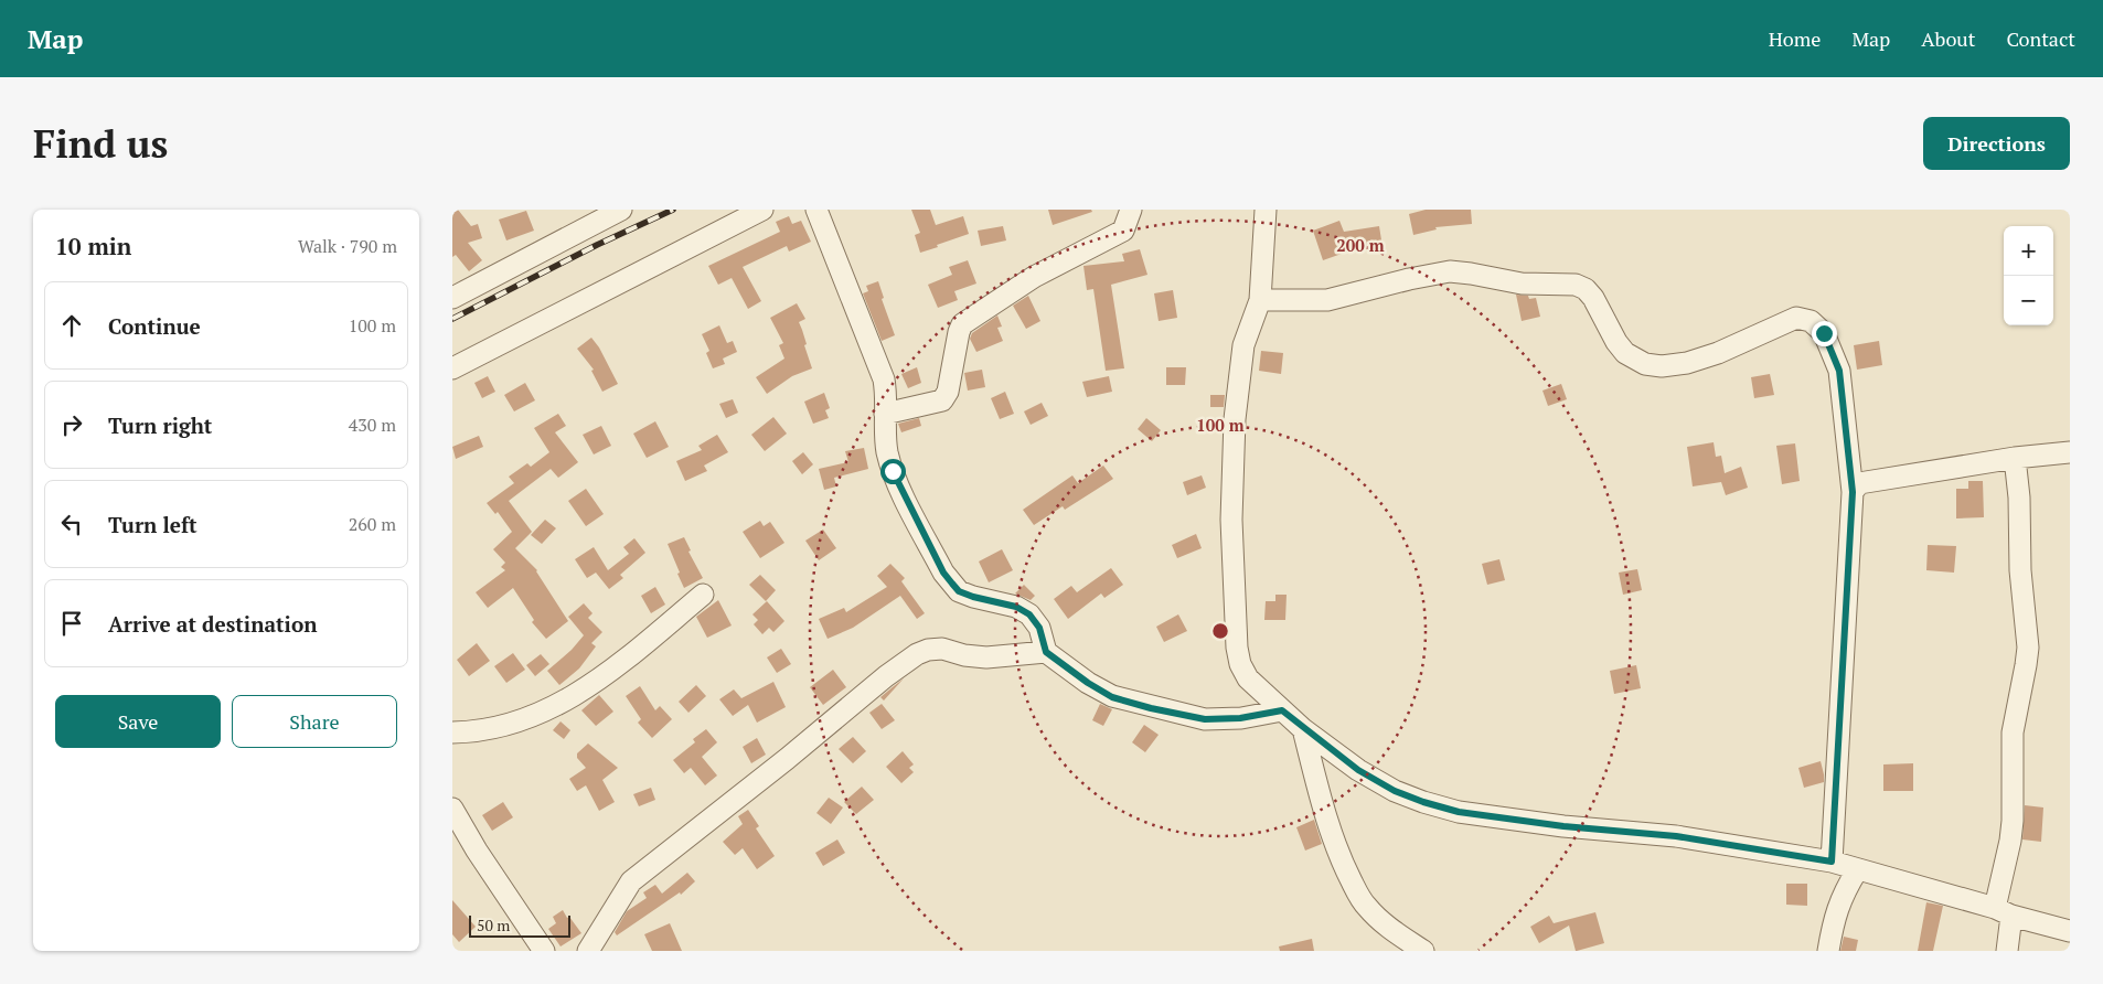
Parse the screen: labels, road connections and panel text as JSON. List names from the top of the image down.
{
  "scale_bar": "50 m",
  "page": {
    "header": "Map",
    "nav": [
      "Home",
      "Map",
      "About",
      "Contact"
    ],
    "buttons": [
      "Directions",
      ["Save", "Share"]
    ],
    "title": "Find us",
    "heading": ["10 min", "Walk · 790 m"],
    "map_buttons": ["+", "−"],
    "list": [
      ["Continue", "100 m"],
      ["Turn right", "430 m"],
      ["Turn left", "260 m"],
      "Arrive at destination"
    ],
    "scale": "50 m"
  },
  "rings": ["200 m", "100 m"]
}
